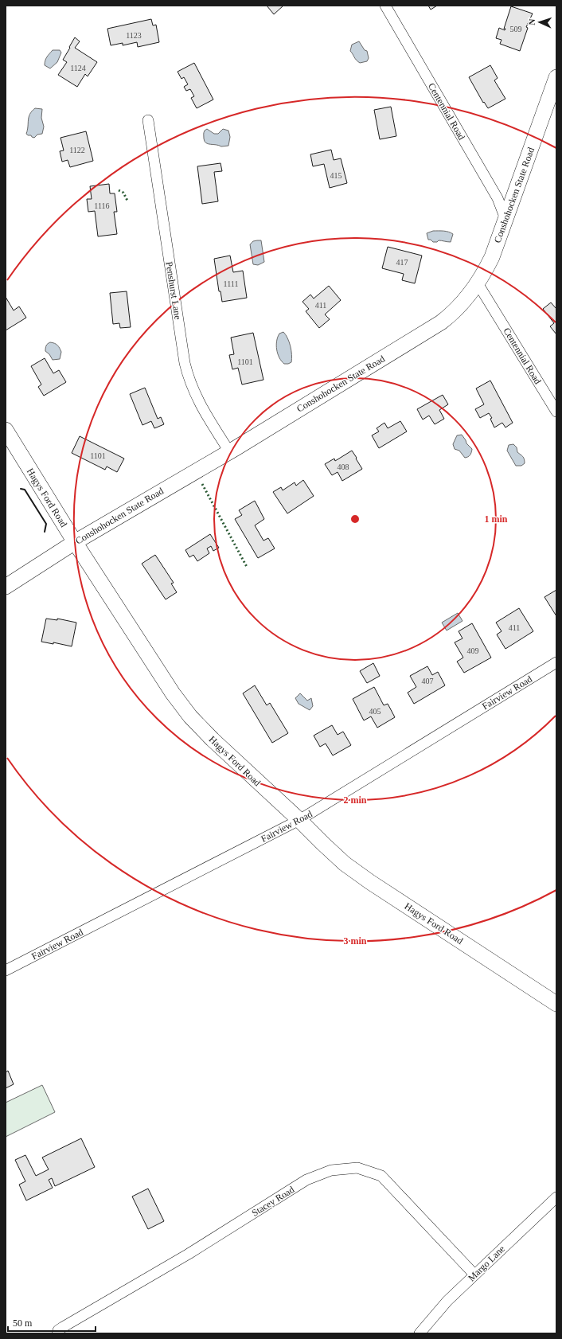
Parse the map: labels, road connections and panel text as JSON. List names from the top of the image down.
{
  "streets": {
    "street": [
      "Centennial Road",
      "Conshohocken State Road",
      "Penshurst Lane",
      "Hagys Ford Road",
      "Fairview Road",
      "Stacey Road",
      "Margo Lane"
    ]
  },
  "crossings": [
    ["Centennial Road", "Conshohocken State Road"],
    ["Conshohocken State Road", "Penshurst Lane"],
    ["Conshohocken State Road", "Hagys Ford Road"],
    ["Hagys Ford Road", "Fairview Road"],
    ["Stacey Road", "Margo Lane"]
  ],
  "house_numbers": [
    "509",
    "1123",
    "1124",
    "1122",
    "415",
    "1116",
    "417",
    "1111",
    "411",
    "1101",
    "1101",
    "408",
    "411",
    "409",
    "407",
    "405"
  ],
  "scale_bar": "50 m",
  "north": "left",
  "rings": ["1 min", "2 min", "3 min"]
}
